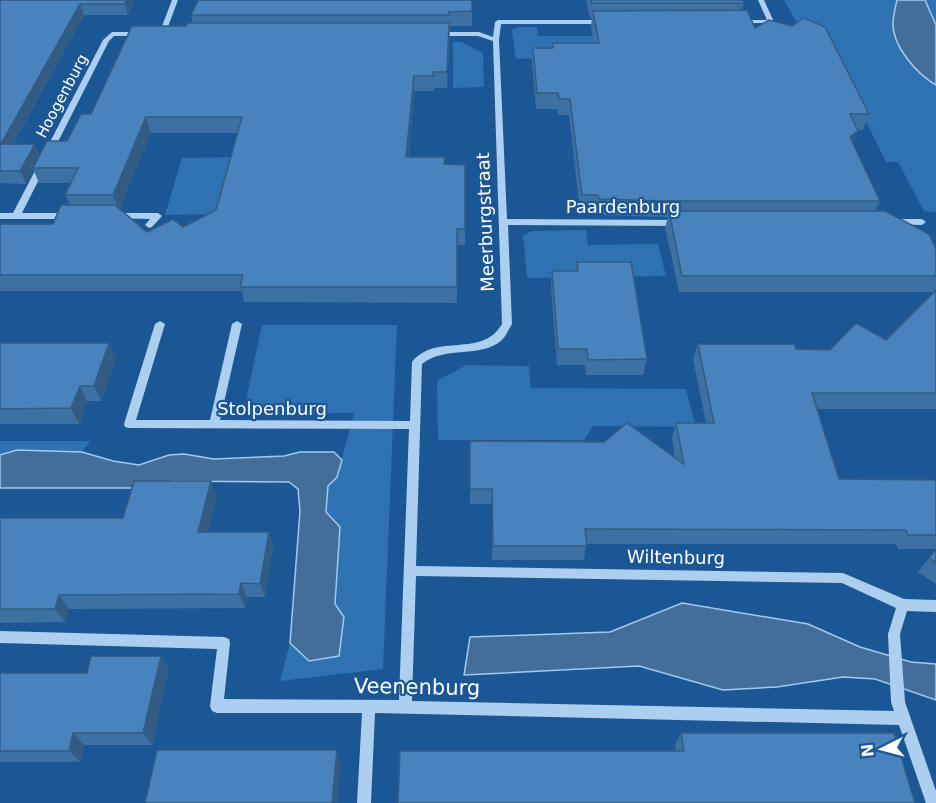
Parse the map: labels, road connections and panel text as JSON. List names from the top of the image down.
{
  "streets": {
    "street": [
      "Hoogenburg",
      "Paardenburg",
      "Meerburgstraat",
      "Stolpenburg",
      "Wiltenburg",
      "Veenenburg"
    ]
  },
  "crossings": [
    ["Paardenburg", "Meerburgstraat"],
    ["Meerburgstraat", "Stolpenburg"],
    ["Meerburgstraat", "Wiltenburg"],
    ["Meerburgstraat", "Veenenburg"]
  ],
  "north": "left"
}
